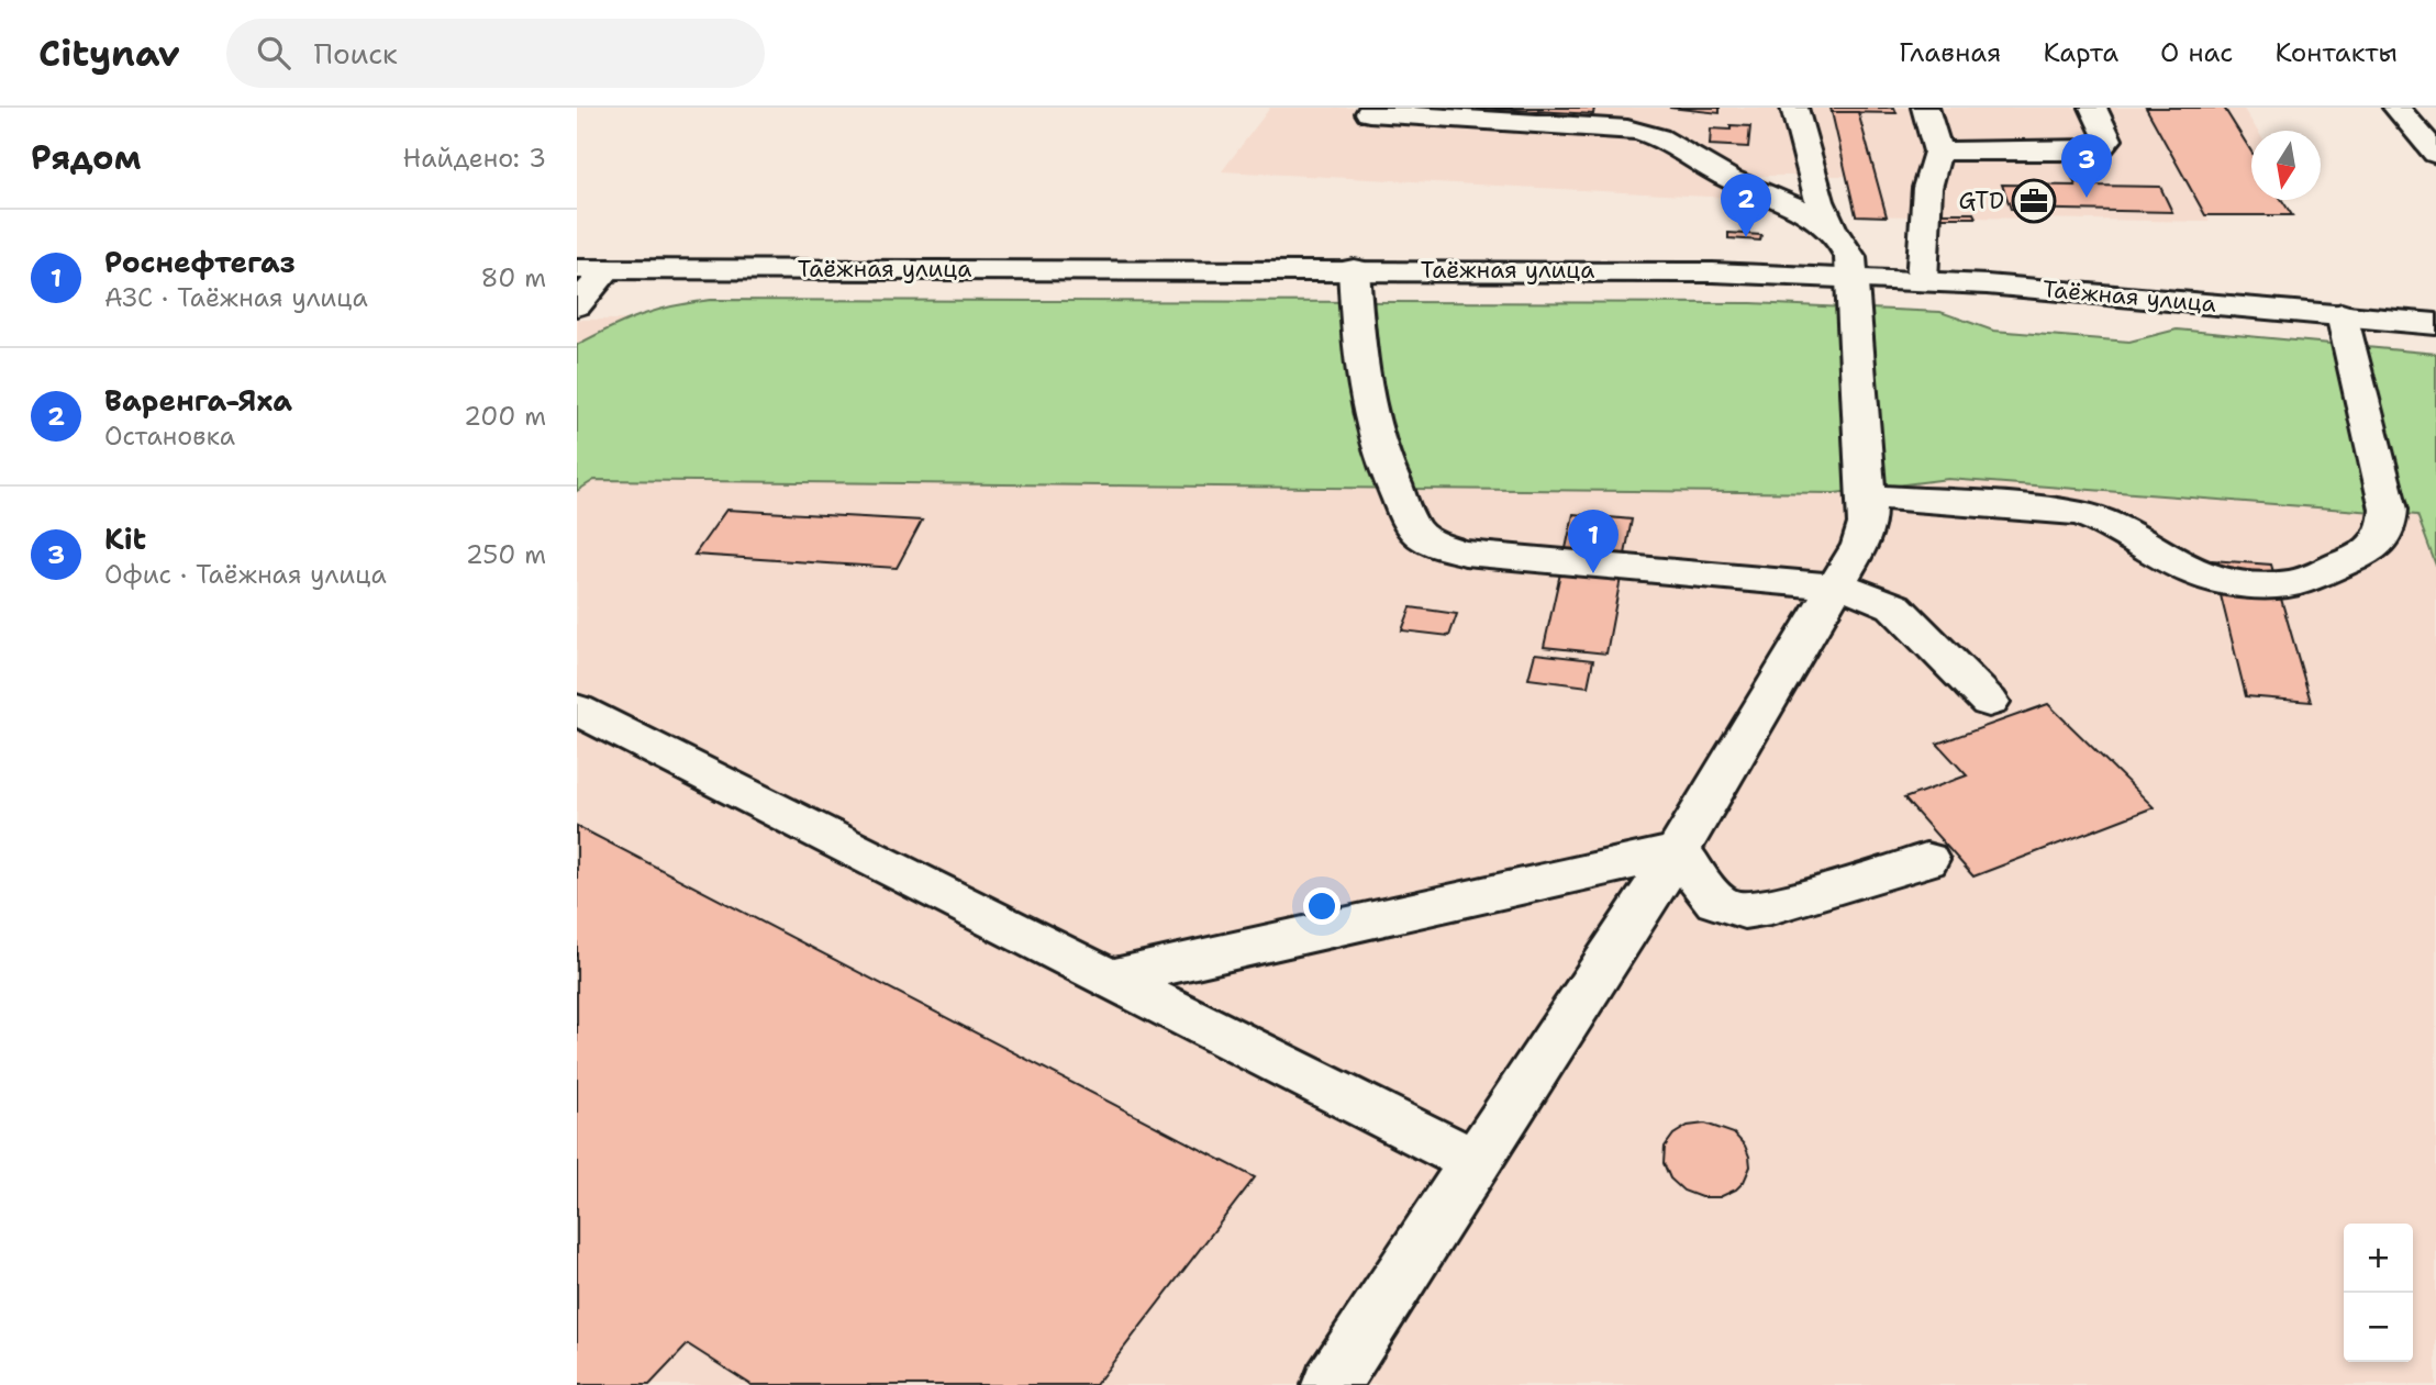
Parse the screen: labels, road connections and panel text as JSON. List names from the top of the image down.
{
  "streets": {
    "main road": ["Таёжная улица"]
  },
  "places": {
    "office": ["GTD"]
  },
  "north": "bottom",
  "page": {
    "header": "Citynav",
    "search": "Поиск",
    "nav": [
      "Главная",
      "Карта",
      "О нас",
      "Контакты"
    ],
    "heading": ["Рядом", "Найдено: 3"],
    "pins": ["3", "2", "1"],
    "list": [
      {
        "mark": "1",
        "name": "Роснефтегаз",
        "note": "АЗС · Таёжная улица",
        "value": "80 m"
      },
      {
        "mark": "2",
        "name": "Варенга-Яха",
        "note": "Остановка",
        "value": "200 m"
      },
      {
        "mark": "3",
        "name": "Kit",
        "note": "Офис · Таёжная улица",
        "value": "250 m"
      }
    ],
    "map_buttons": ["+", "−"]
  }
}
